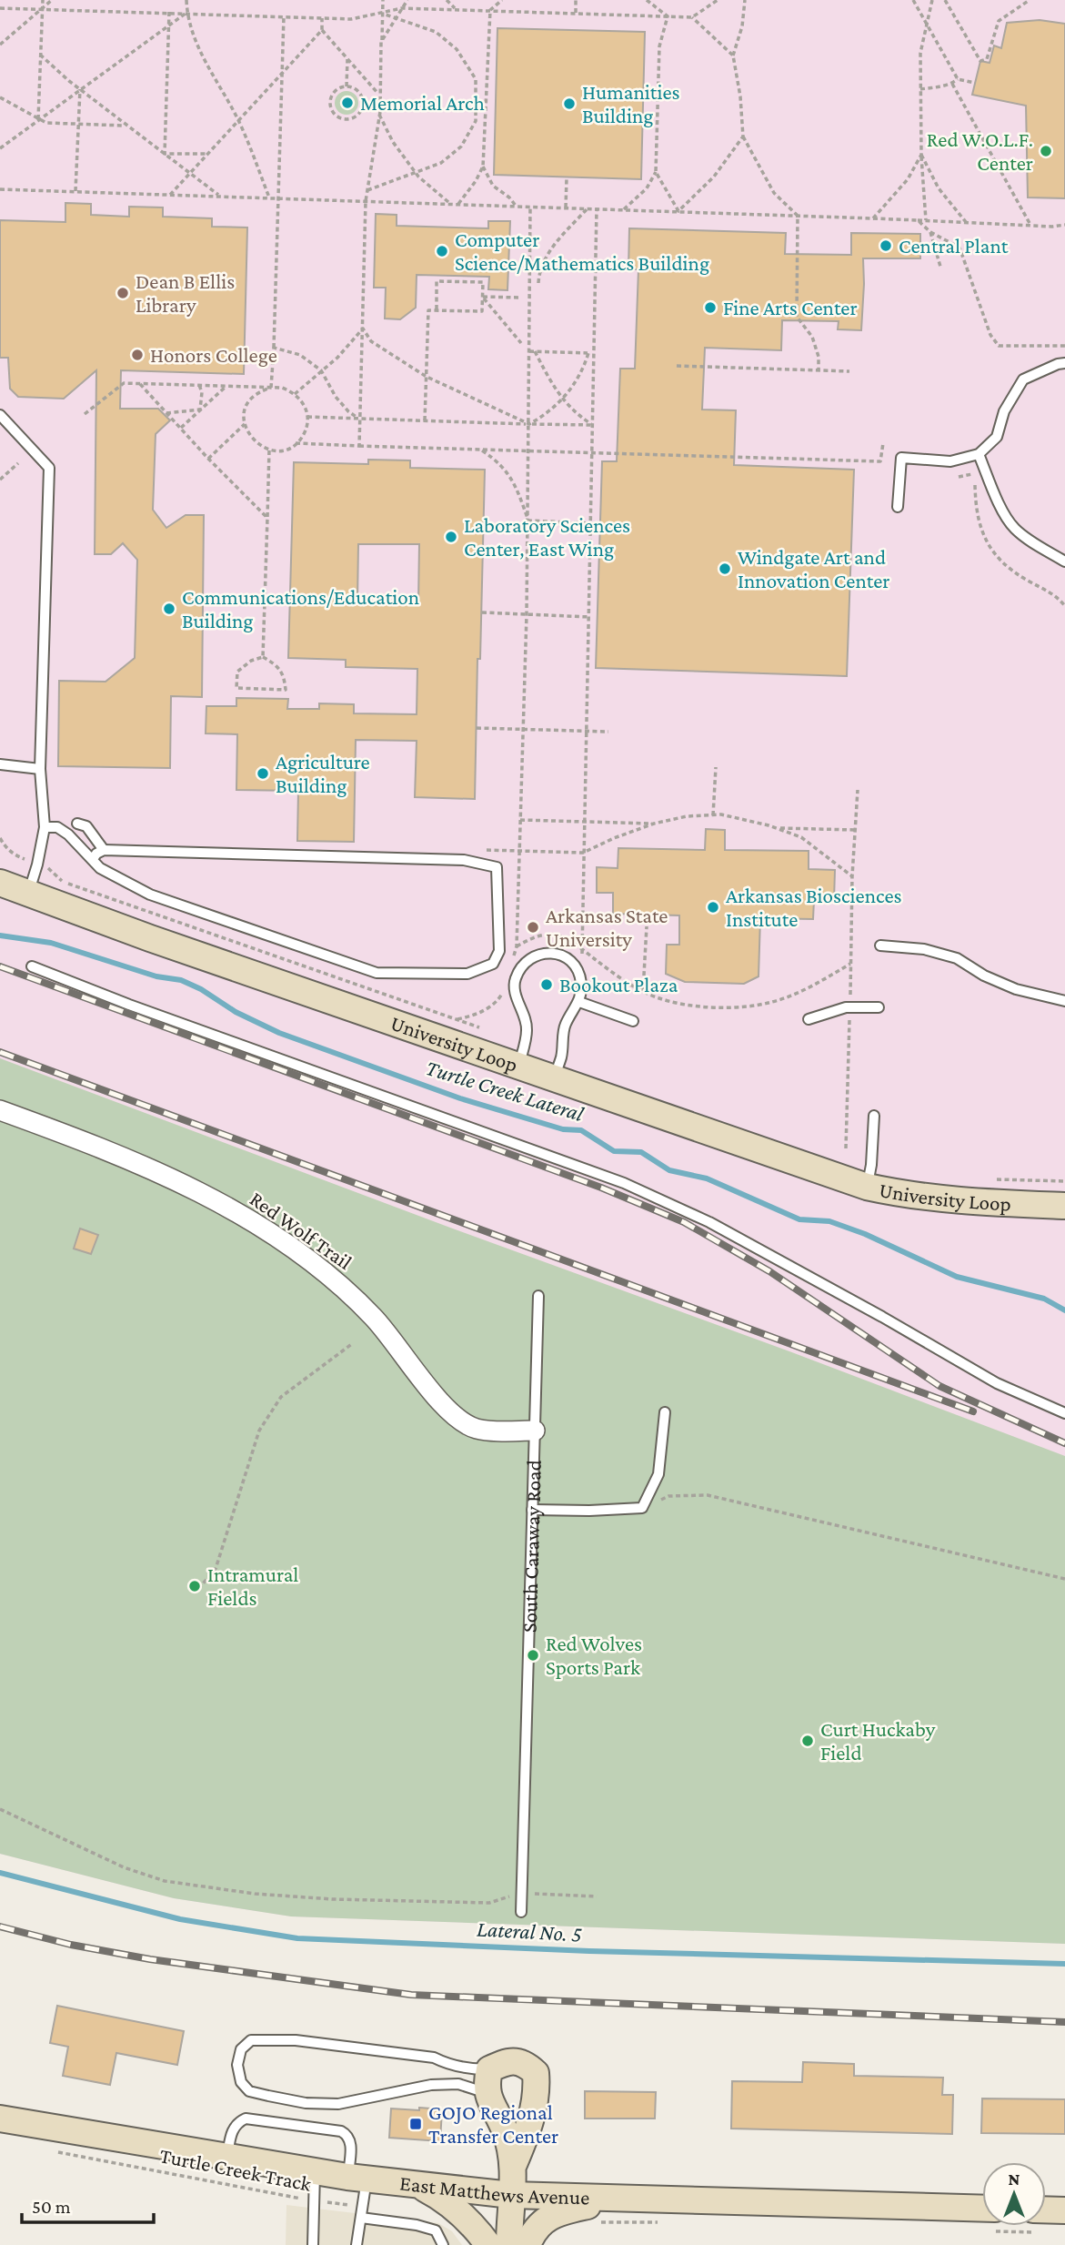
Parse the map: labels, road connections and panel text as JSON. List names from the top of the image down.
{
  "streets": {
    "street": ["University Loop", "Red Wolf Trail", "East Matthews Avenue"],
    "lane": ["South Caraway Road"],
    "path": ["Turtle Creek Track"]
  },
  "crossings": [
    ["Red Wolf Trail", "South Caraway Road"]
  ],
  "water": ["Turtle Creek Lateral", "Lateral No. 5"],
  "places": {
    "other": [
      "Memorial Arch",
      "Humanities Building",
      "Red W.O.L.F. Center",
      "Central Plant",
      "Computer Science/Mathematics Building",
      "Dean B Ellis Library",
      "Fine Arts Center",
      "Honors College",
      "Laboratory Sciences Center, East Wing",
      "Windgate Art and Innovation Center",
      "Communications/Education Building",
      "Agriculture Building",
      "Arkansas Biosciences Institute",
      "Arkansas State University",
      "Bookout Plaza",
      "Intramural Fields",
      "Red Wolves Sports Park",
      "Curt Huckaby Field"
    ],
    "transit": ["GOJO Regional Transfer Center"]
  },
  "scale_bar": "50 m",
  "north": "top"
}
